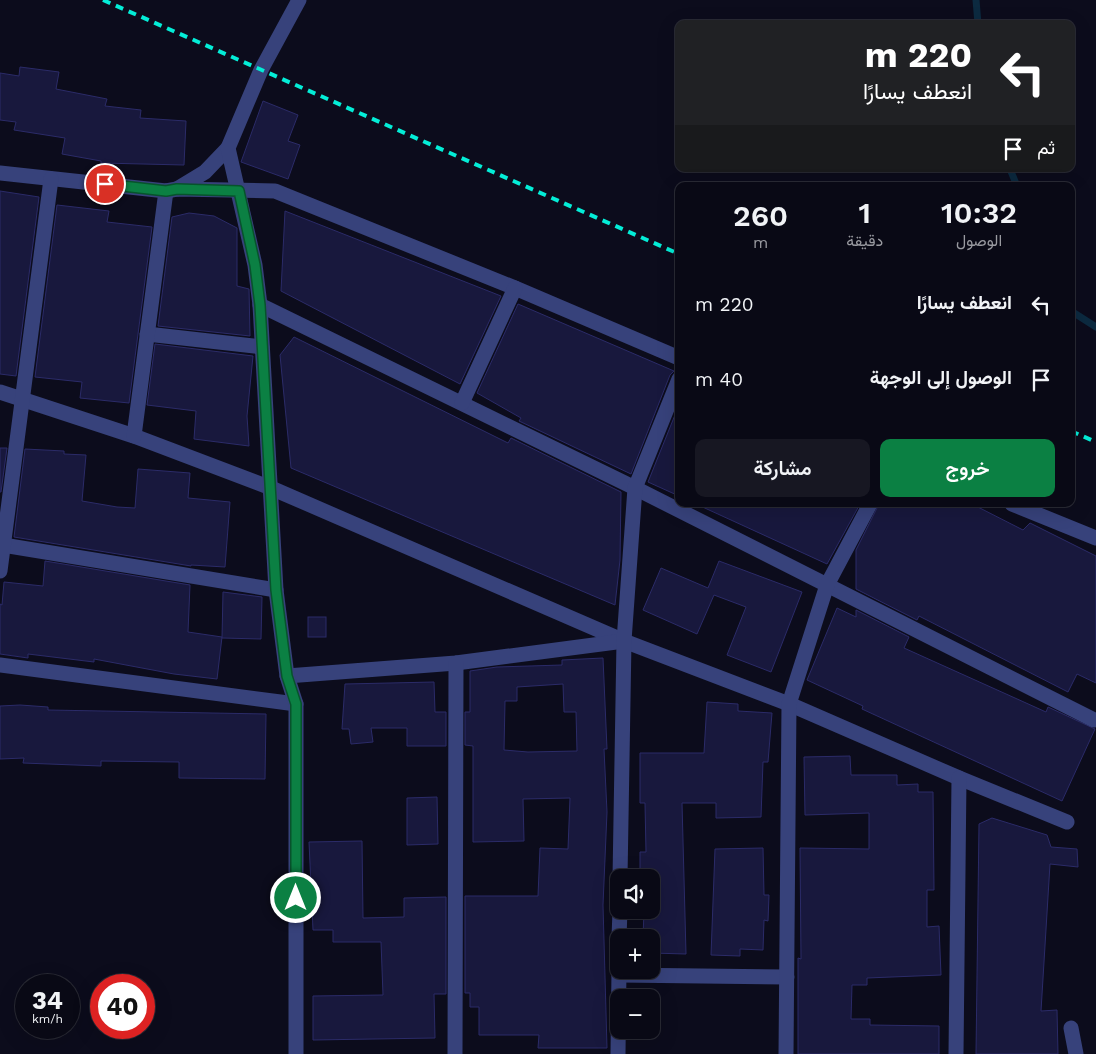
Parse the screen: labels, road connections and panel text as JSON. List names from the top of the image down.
{
  "page": {
    "turn": ["220 m", "انعطف يسارًا"],
    "then": "ثم",
    "eta": [
      "10:32",
      "الوصول",
      "1",
      "دقيقة",
      "260",
      "m"
    ],
    "list": [
      {
        "name": "انعطف يسارًا",
        "value": "220 m"
      },
      {
        "name": "الوصول إلى الوجهة",
        "value": "40 m"
      }
    ],
    "buttons": ["خروج", "مشاركة"],
    "map_buttons": ["+", "−"],
    "speed": "34 km/h",
    "limit": "40"
  }
}
